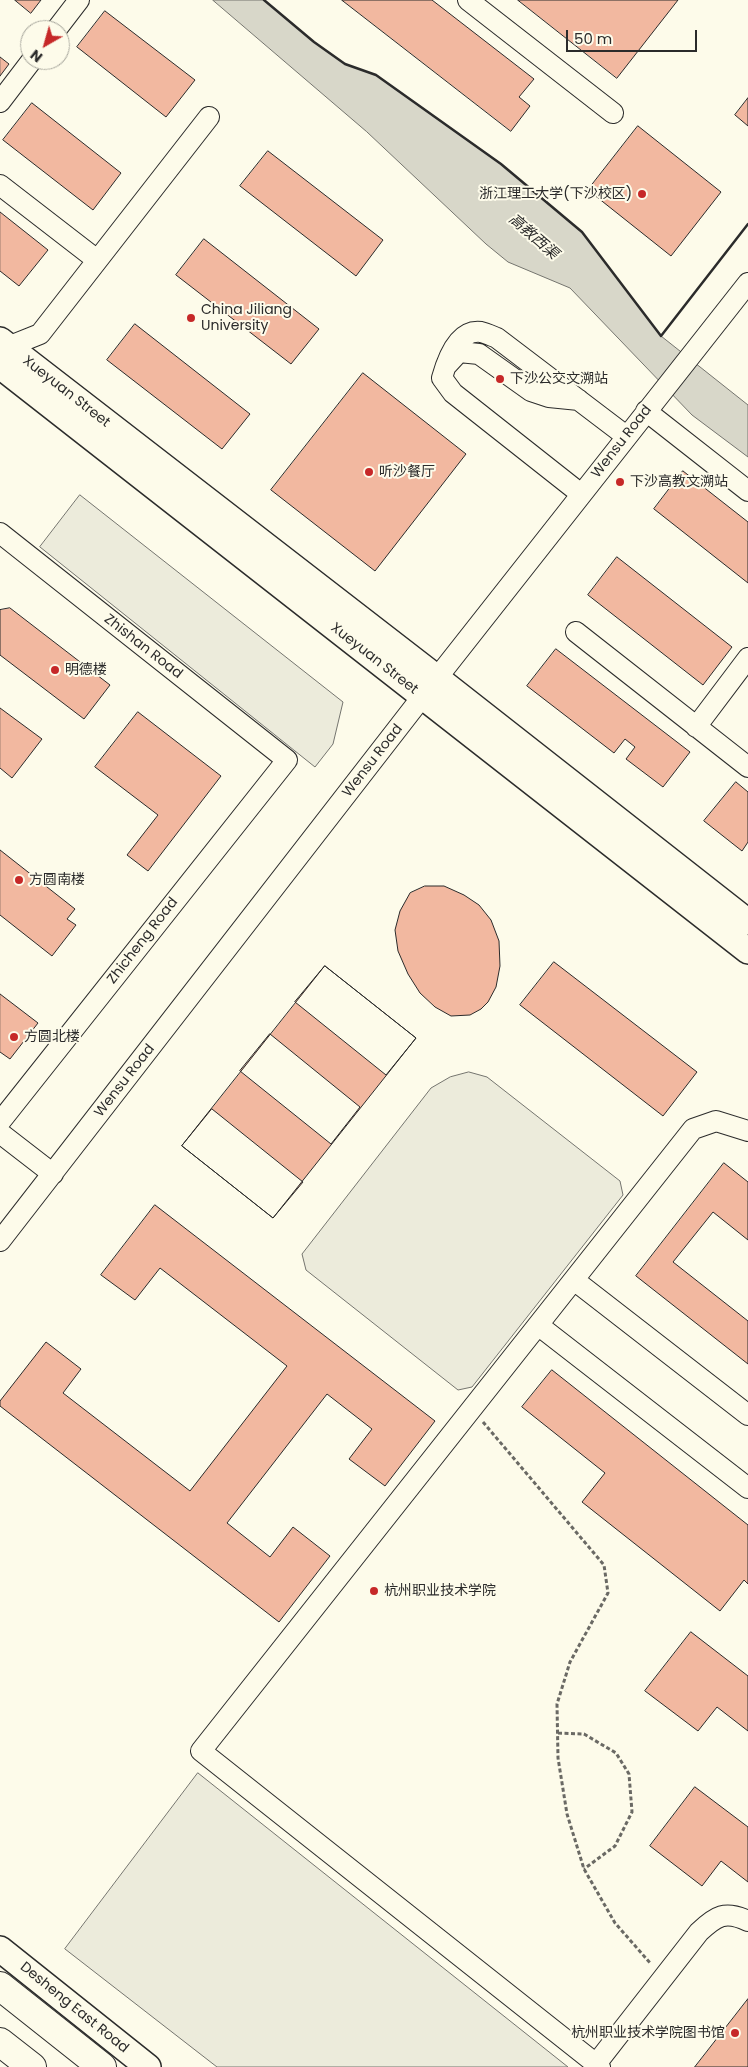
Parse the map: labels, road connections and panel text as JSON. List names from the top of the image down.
{
  "streets": {
    "main road": ["Xueyuan Street", "Desheng East Road"],
    "street": ["Wensu Road", "Zhishan Road", "Zhicheng Road"]
  },
  "crossings": [
    ["Xueyuan Street", "Wensu Road"],
    ["Zhishan Road", "Zhicheng Road"]
  ],
  "water": ["高教西渠"],
  "places": [
    "浙江理工大学(下沙校区)",
    "China Jiliang University",
    "下沙公交文溯站",
    "听沙餐厅",
    "下沙高教文溯站",
    "明德楼",
    "方圆南楼",
    "方圆北楼",
    "杭州职业技术学院",
    "杭州职业技术学院图书馆"
  ],
  "scale_bar": "50 m",
  "north": "bottom left"
}
